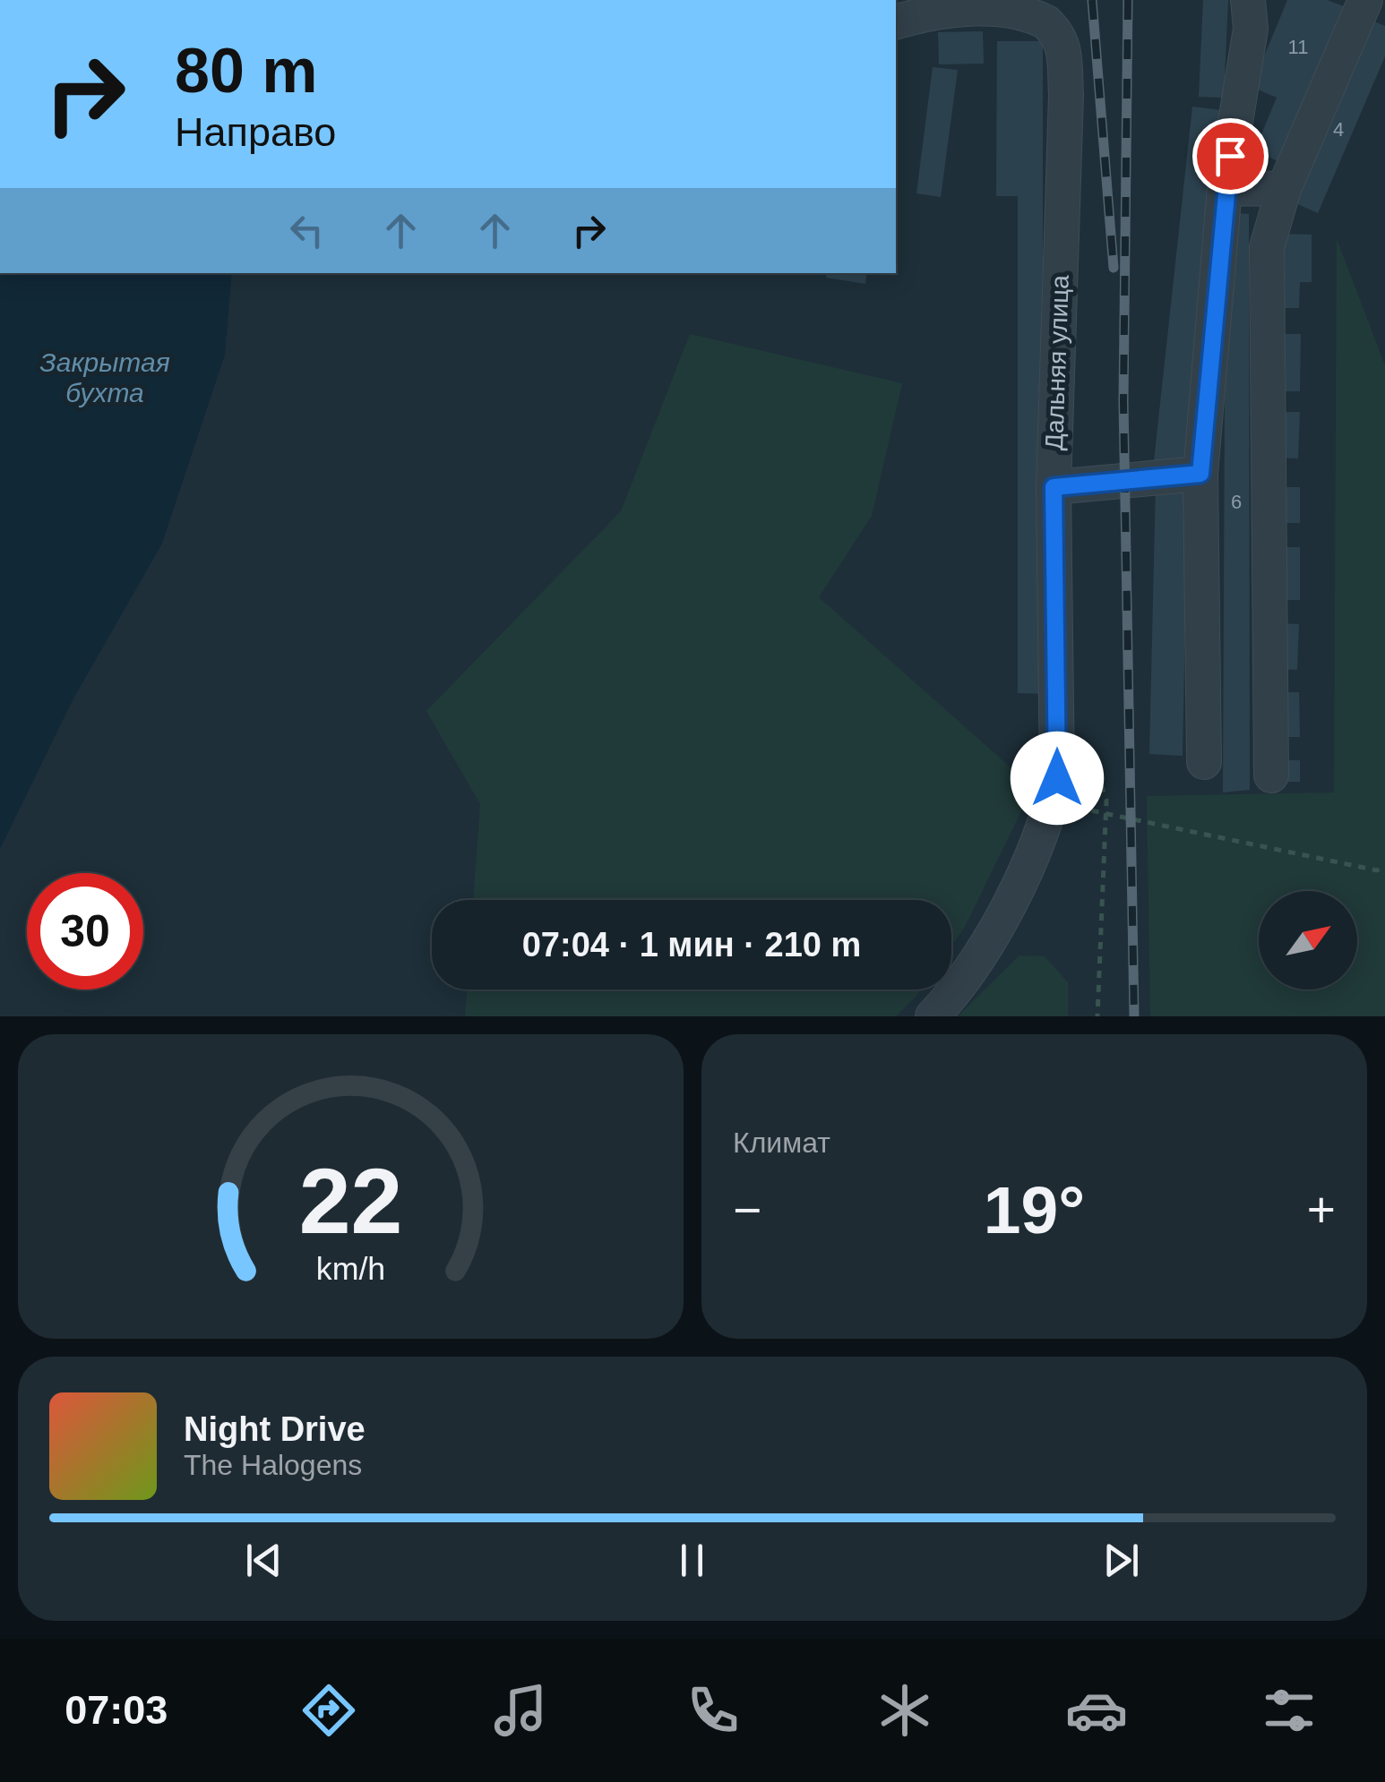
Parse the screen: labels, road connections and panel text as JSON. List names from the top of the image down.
{
  "streets": {
    "street": ["Дальняя улица"]
  },
  "water": ["Закрытая бухта"],
  "house_numbers": ["11", "4", "6"],
  "north": "top right",
  "page": {
    "turn": ["80 m", "Направо"],
    "limit": "30",
    "trip": "07:04 · 1 мин · 210 m",
    "tile": "Климат",
    "heat": ["−", "19°", "+"],
    "song": ["Night Drive", "The Halogens"],
    "tabs": "07:03",
    "gauge": ["22", "km/h"]
  }
}
